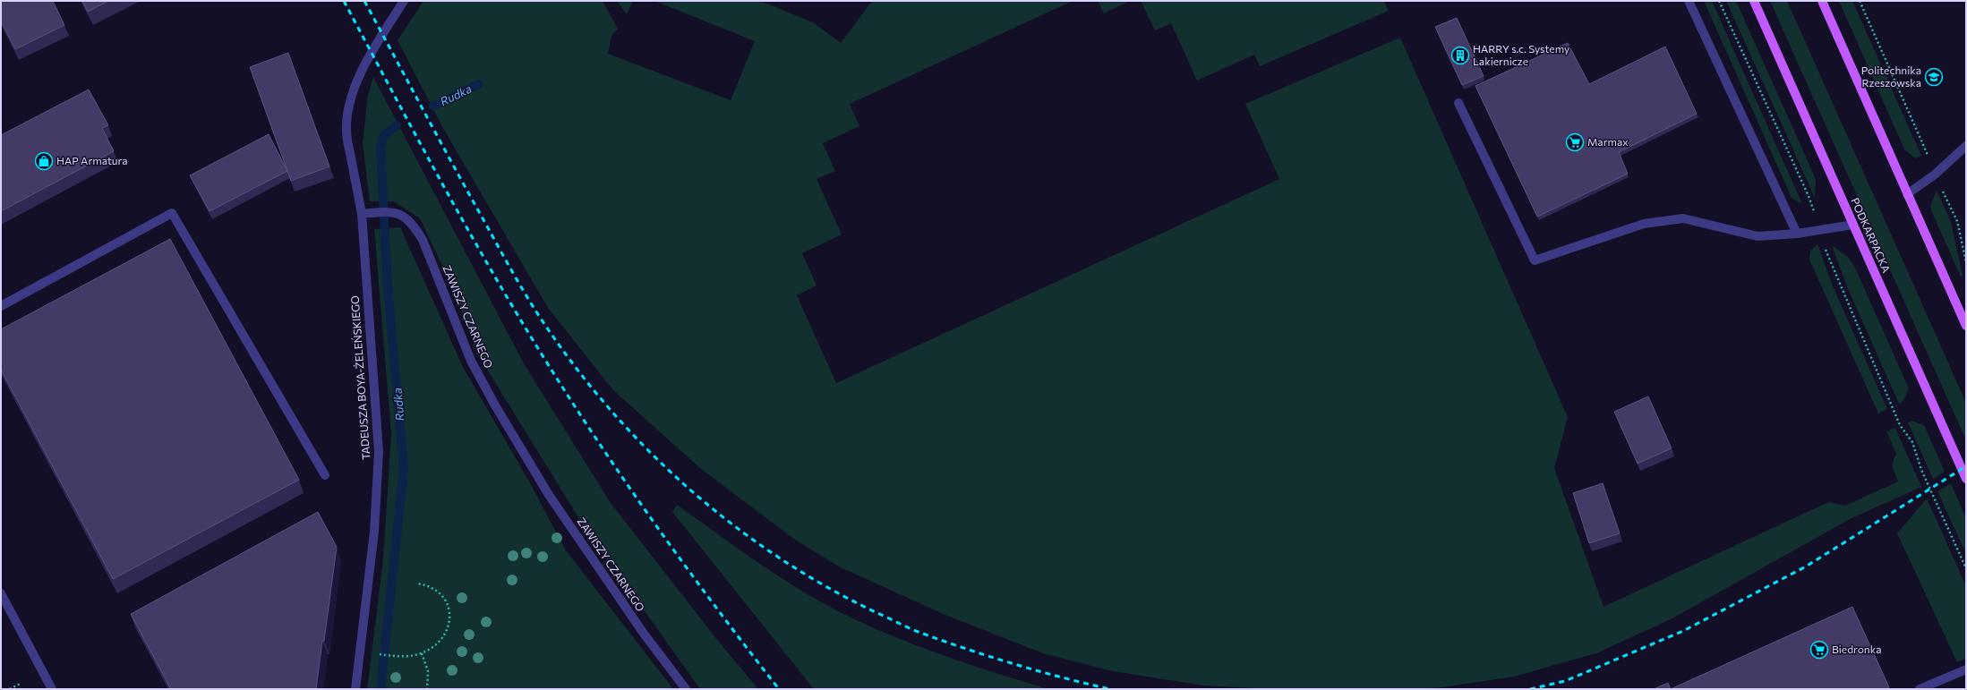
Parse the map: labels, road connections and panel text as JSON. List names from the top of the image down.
{
  "streets": {
    "main road": ["PODKARPACKA"],
    "street": ["ZAWISZY CZARNEGO", "TADEUSZA BOYA-ŻELEŃSKIEGO"]
  },
  "crossings": [
    ["ZAWISZY CZARNEGO", "TADEUSZA BOYA-ŻELEŃSKIEGO"]
  ],
  "water": ["Rudka"],
  "places": {
    "building": ["HARRY s.c. Systemy Lakiernicze"],
    "school or university": ["Politechnika Rzeszowska"],
    "supermarket": ["Marmax", "Biedronka"],
    "shop": ["HAP Armatura"]
  }
}
